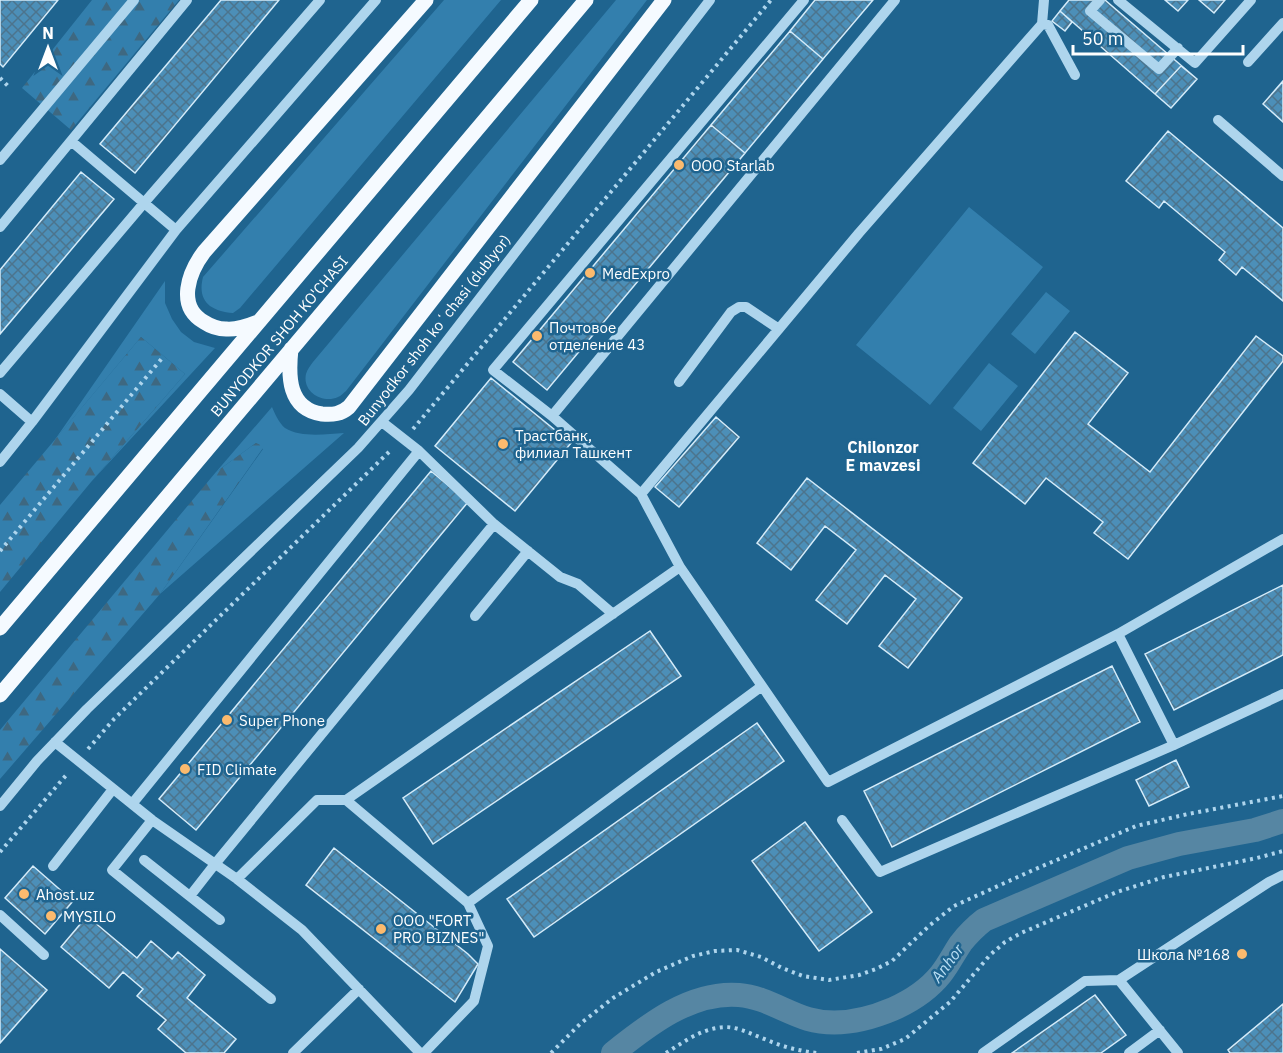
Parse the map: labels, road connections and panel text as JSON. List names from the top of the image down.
{
  "streets": {
    "main road": ["BUNYODKOR SHOH KO'CHASI"],
    "street": ["Bunyodkor shoh koʻchasi (dublyor)"]
  },
  "districts": ["Chilonzor E mavzesi"],
  "water": ["Anhor"],
  "places": [
    "ООО Starlab",
    "MedExpro",
    "Почтовое отделение 43",
    "Трастбанк, филиал Ташкент",
    "Super Phone",
    "FID Climate",
    "Ahost.uz",
    "MYSILO",
    "OOO \"FORT PRO BIZNES\"",
    "Школа №168"
  ],
  "scale_bar": "50 m",
  "north": "top"
}
